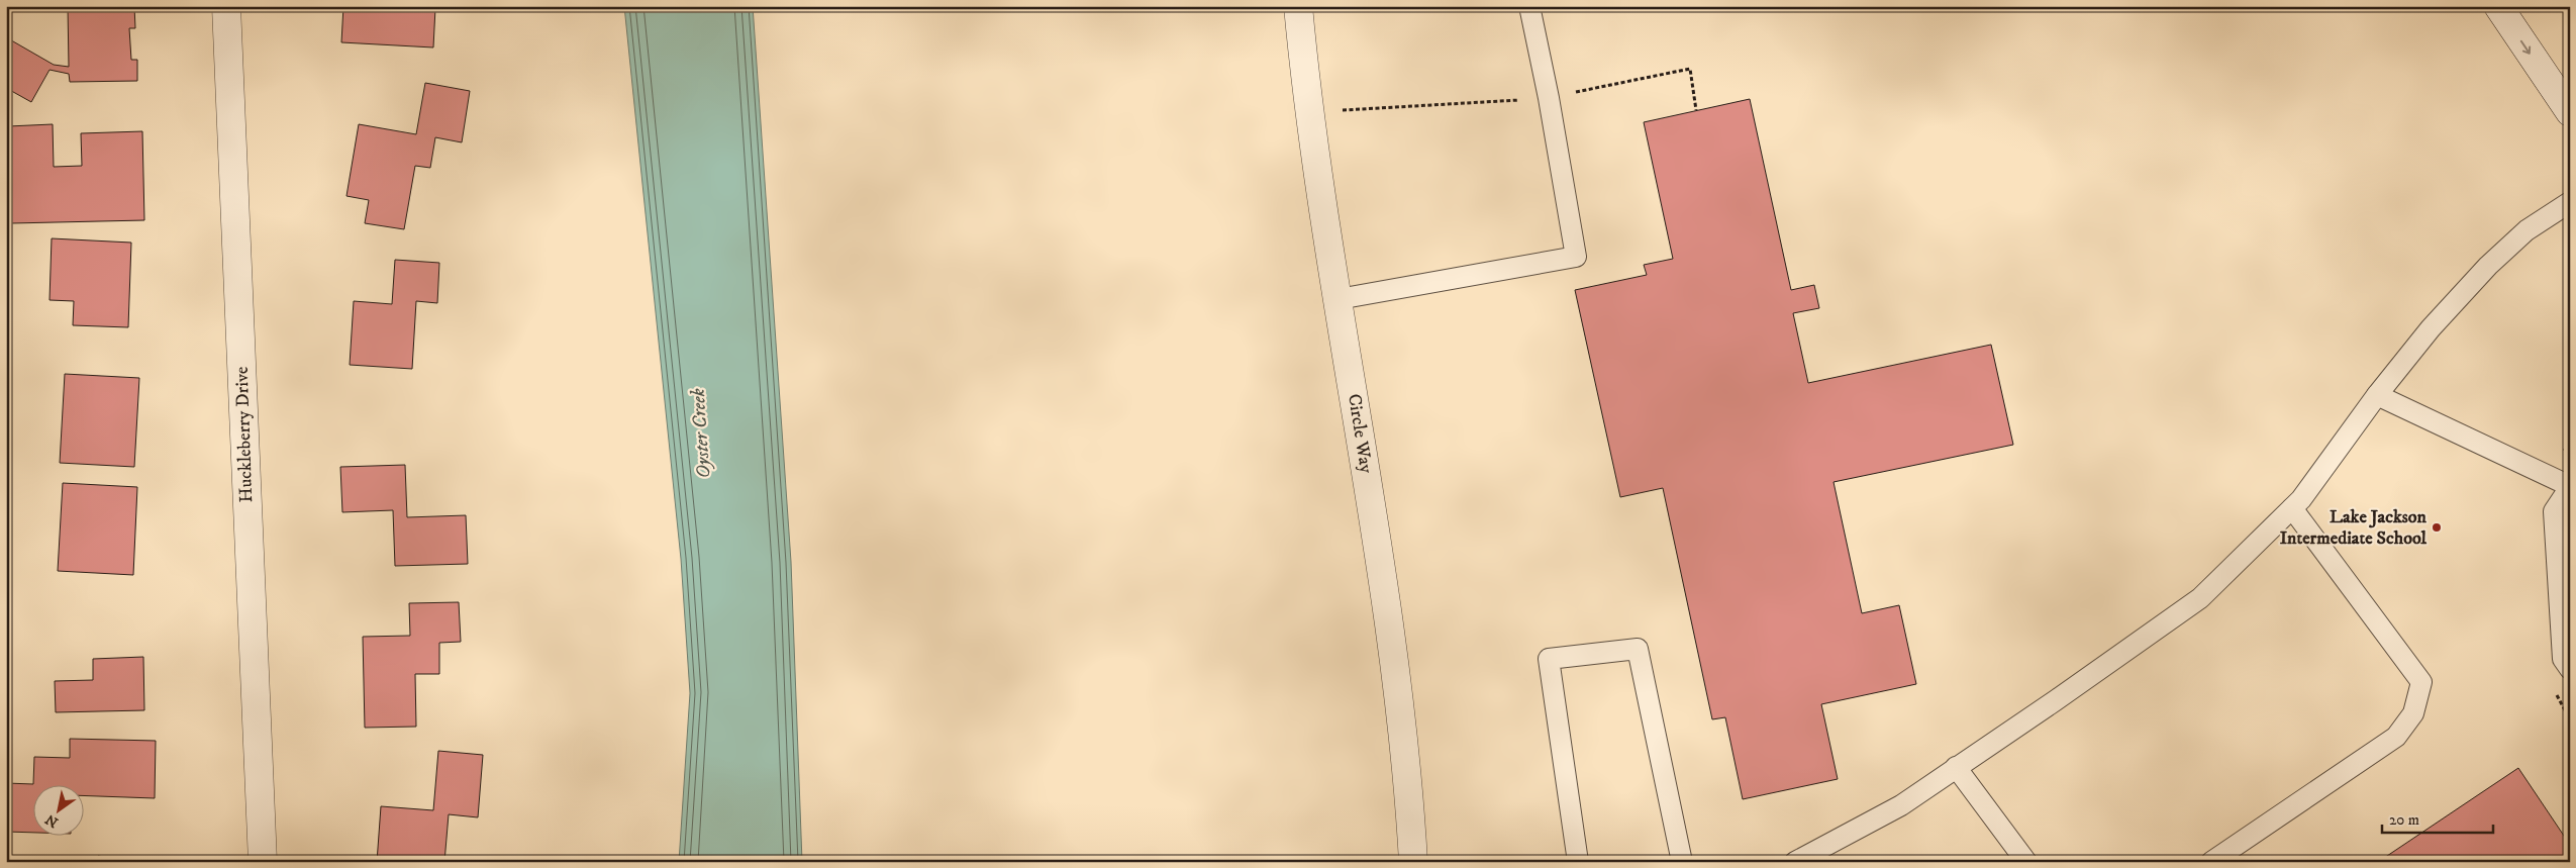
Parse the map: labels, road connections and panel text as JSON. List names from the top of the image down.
{
  "streets": {
    "street": ["Circle Way", "Huckleberry Drive"]
  },
  "water": ["Oyster Creek"],
  "places": ["Lake Jackson Intermediate School"],
  "scale_bar": "20 m",
  "north": "bottom left"
}
